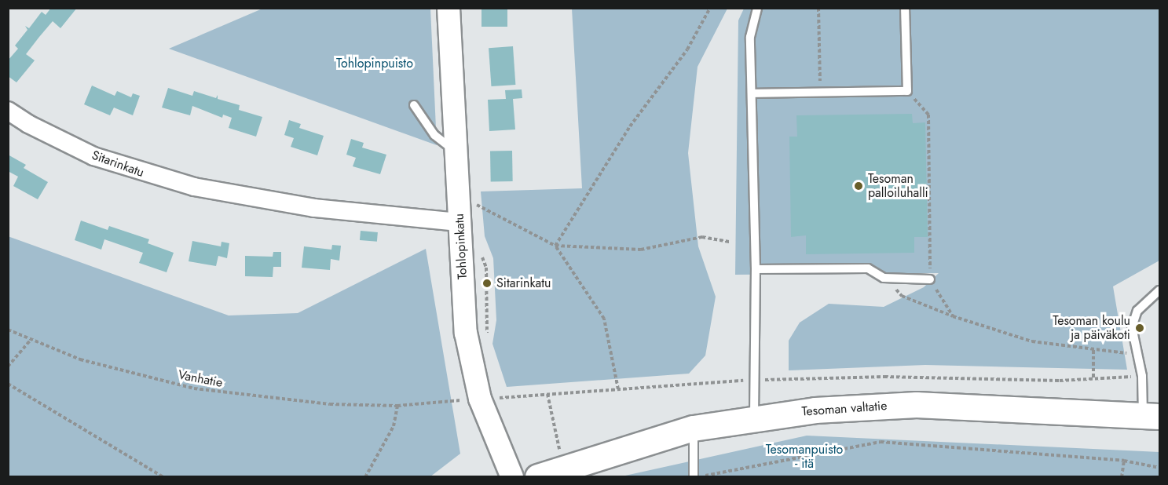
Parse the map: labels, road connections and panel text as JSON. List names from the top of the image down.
{
  "streets": {
    "main road": ["Tesoman valtatie"],
    "street": ["Sitarinkatu", "Tohlopinkatu"],
    "path": ["Vanhatie"]
  },
  "crossings": [
    ["Sitarinkatu", "Tohlopinkatu"],
    ["Tohlopinkatu", "Vanhatie"]
  ],
  "parks": ["Tohlopinpuisto", "Tesomanpuisto - itä"],
  "places": ["Tesoman palloiluhalli", "Sitarinkatu", "Tesoman koulu ja päiväkoti"]
}
